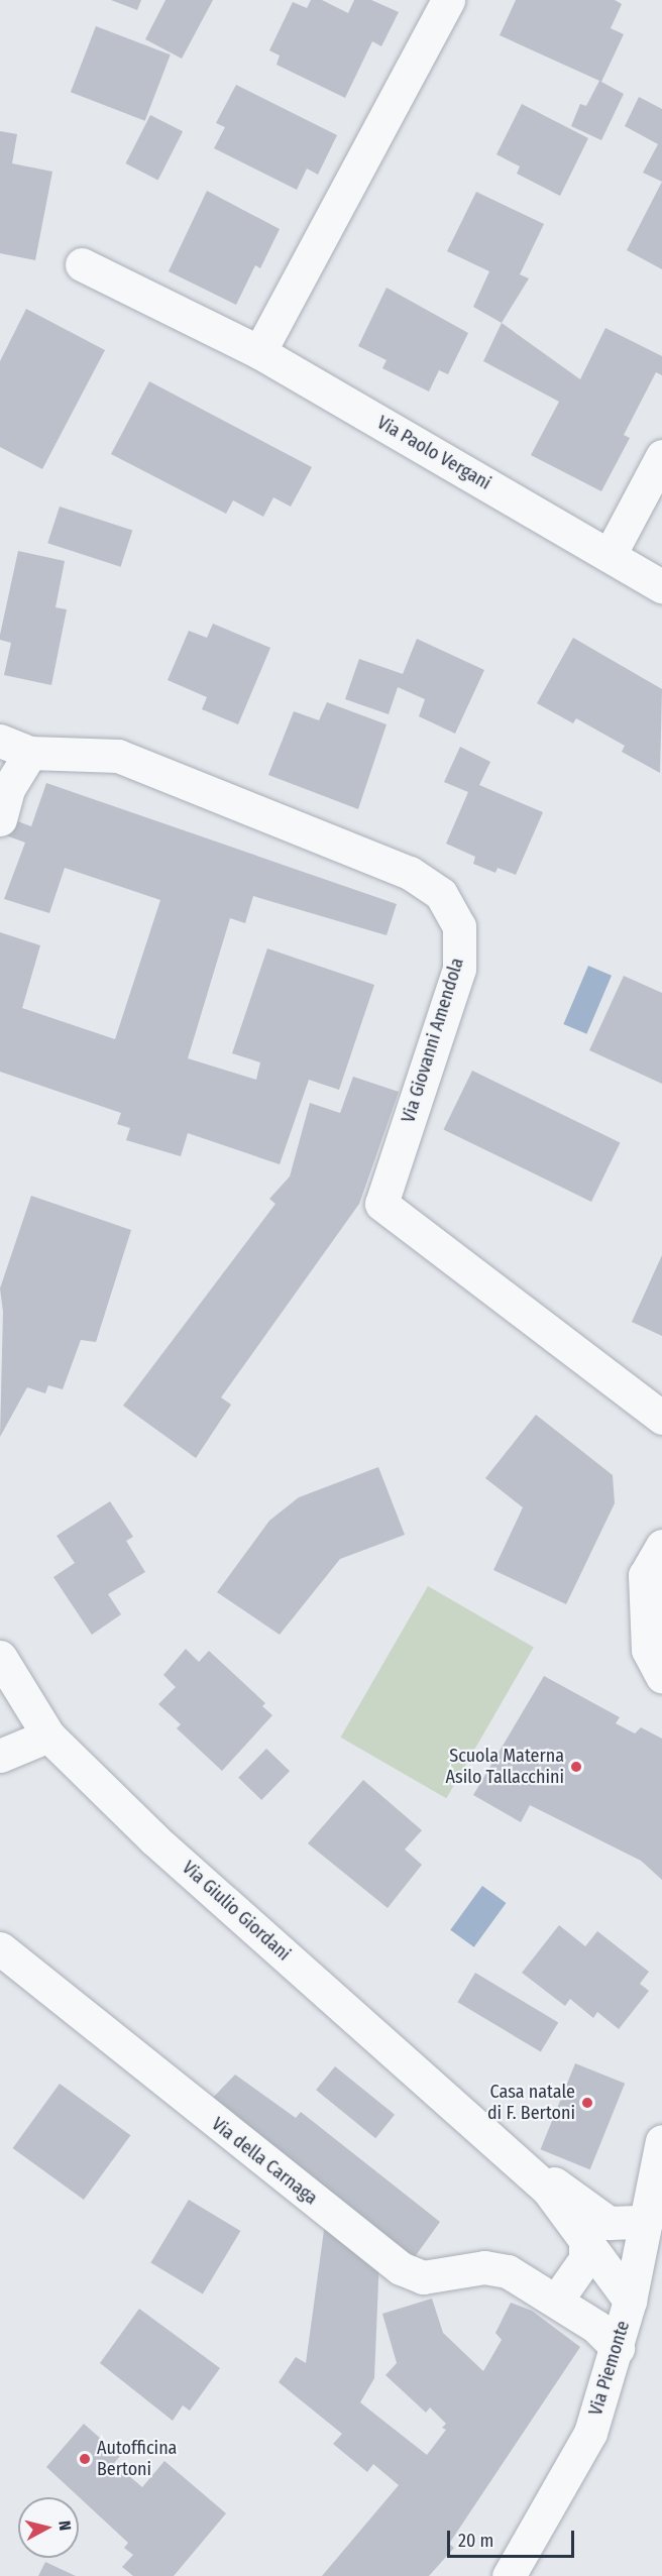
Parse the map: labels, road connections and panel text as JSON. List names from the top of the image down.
{
  "streets": {
    "street": [
      "Via Paolo Vergani",
      "Via Giovanni Amendola",
      "Via Giulio Giordani",
      "Via della Carnaga",
      "Via Piemonte"
    ]
  },
  "crossings": [
    ["Via Giulio Giordani", "Via della Carnaga"],
    ["Via Giulio Giordani", "Via Piemonte"],
    ["Via della Carnaga", "Via Piemonte"]
  ],
  "places": ["Scuola Materna Asilo Tallacchini", "Casa natale di F. Bertoni", "Autofficina Bertoni"],
  "scale_bar": "20 m",
  "north": "right"
}
